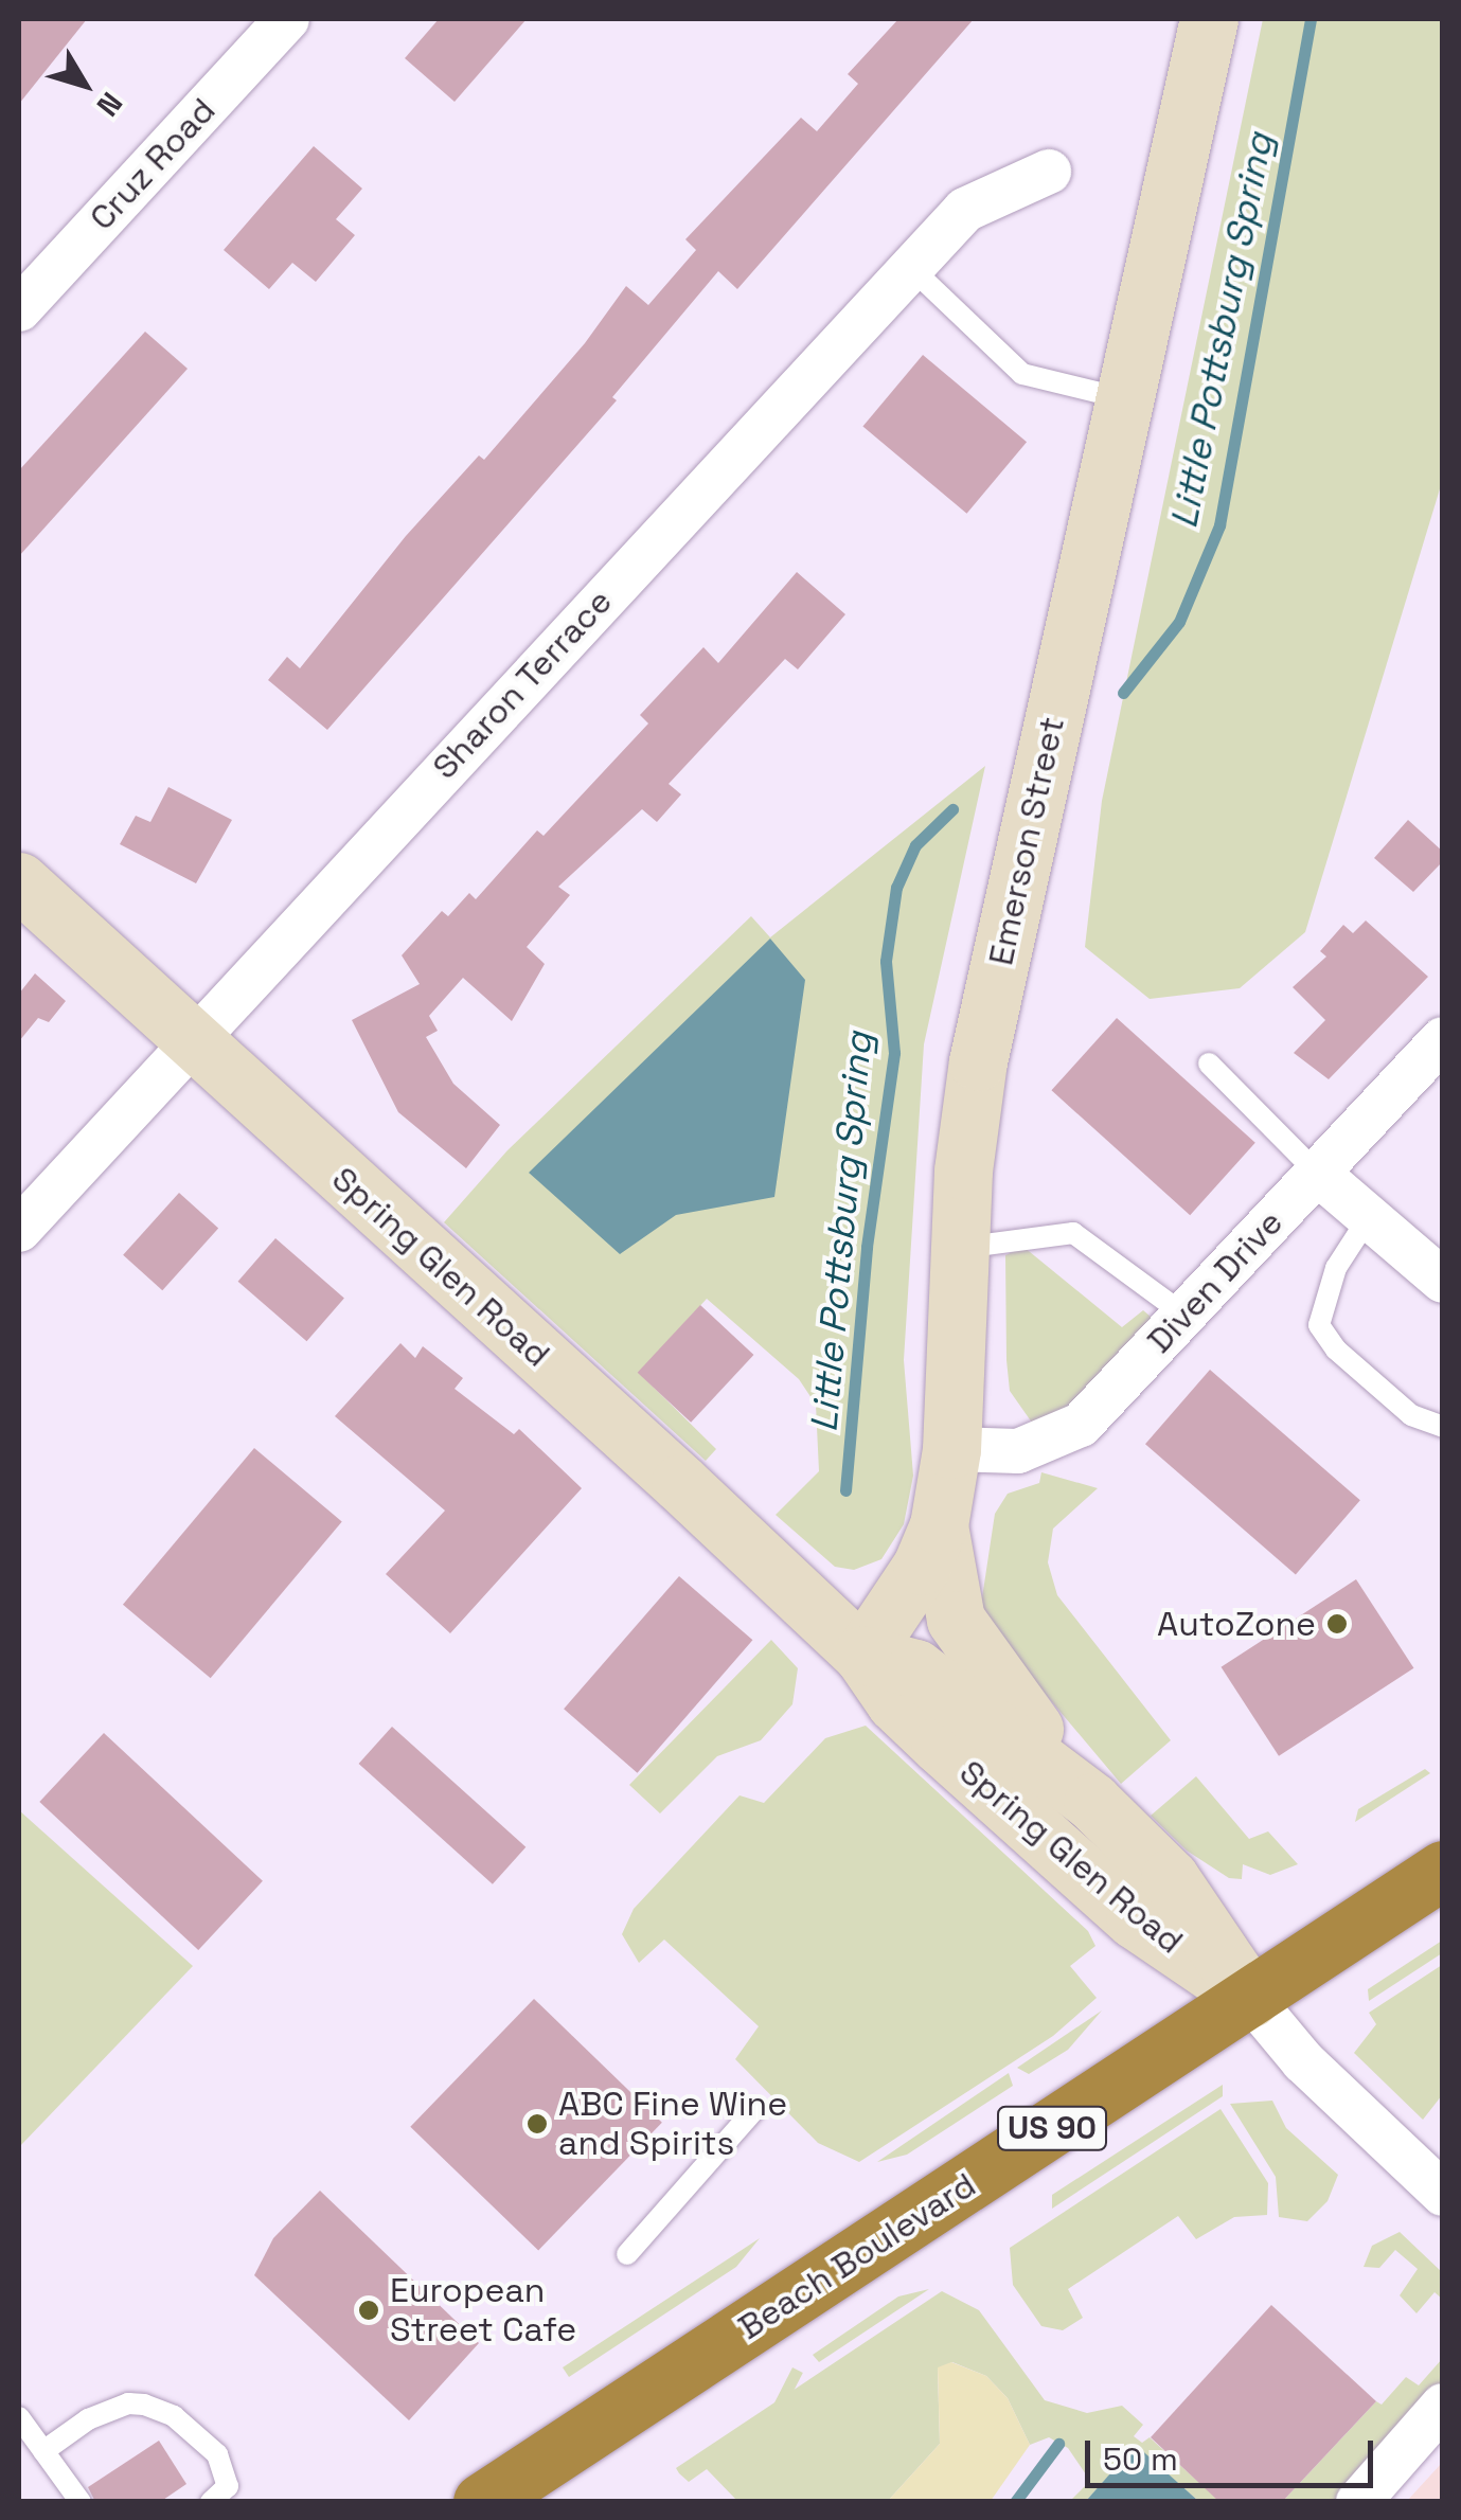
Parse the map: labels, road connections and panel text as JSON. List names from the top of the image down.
{
  "streets": {
    "highway": ["US 90", "Beach Boulevard"],
    "main road": ["Emerson Street", "Spring Glen Road"],
    "street": ["Cruz Road", "Sharon Terrace", "Diven Drive"]
  },
  "crossings": [
    ["Sharon Terrace", "Spring Glen Road"],
    ["Emerson Street", "Spring Glen Road"],
    ["Emerson Street", "Diven Drive"],
    ["Spring Glen Road", "Beach Boulevard"]
  ],
  "water": ["Little Pottsburg Spring"],
  "places": ["AutoZone", "ABC Fine Wine and Spirits", "European Street Cafe"],
  "scale_bar": "50 m",
  "north": "bottom right"
}
